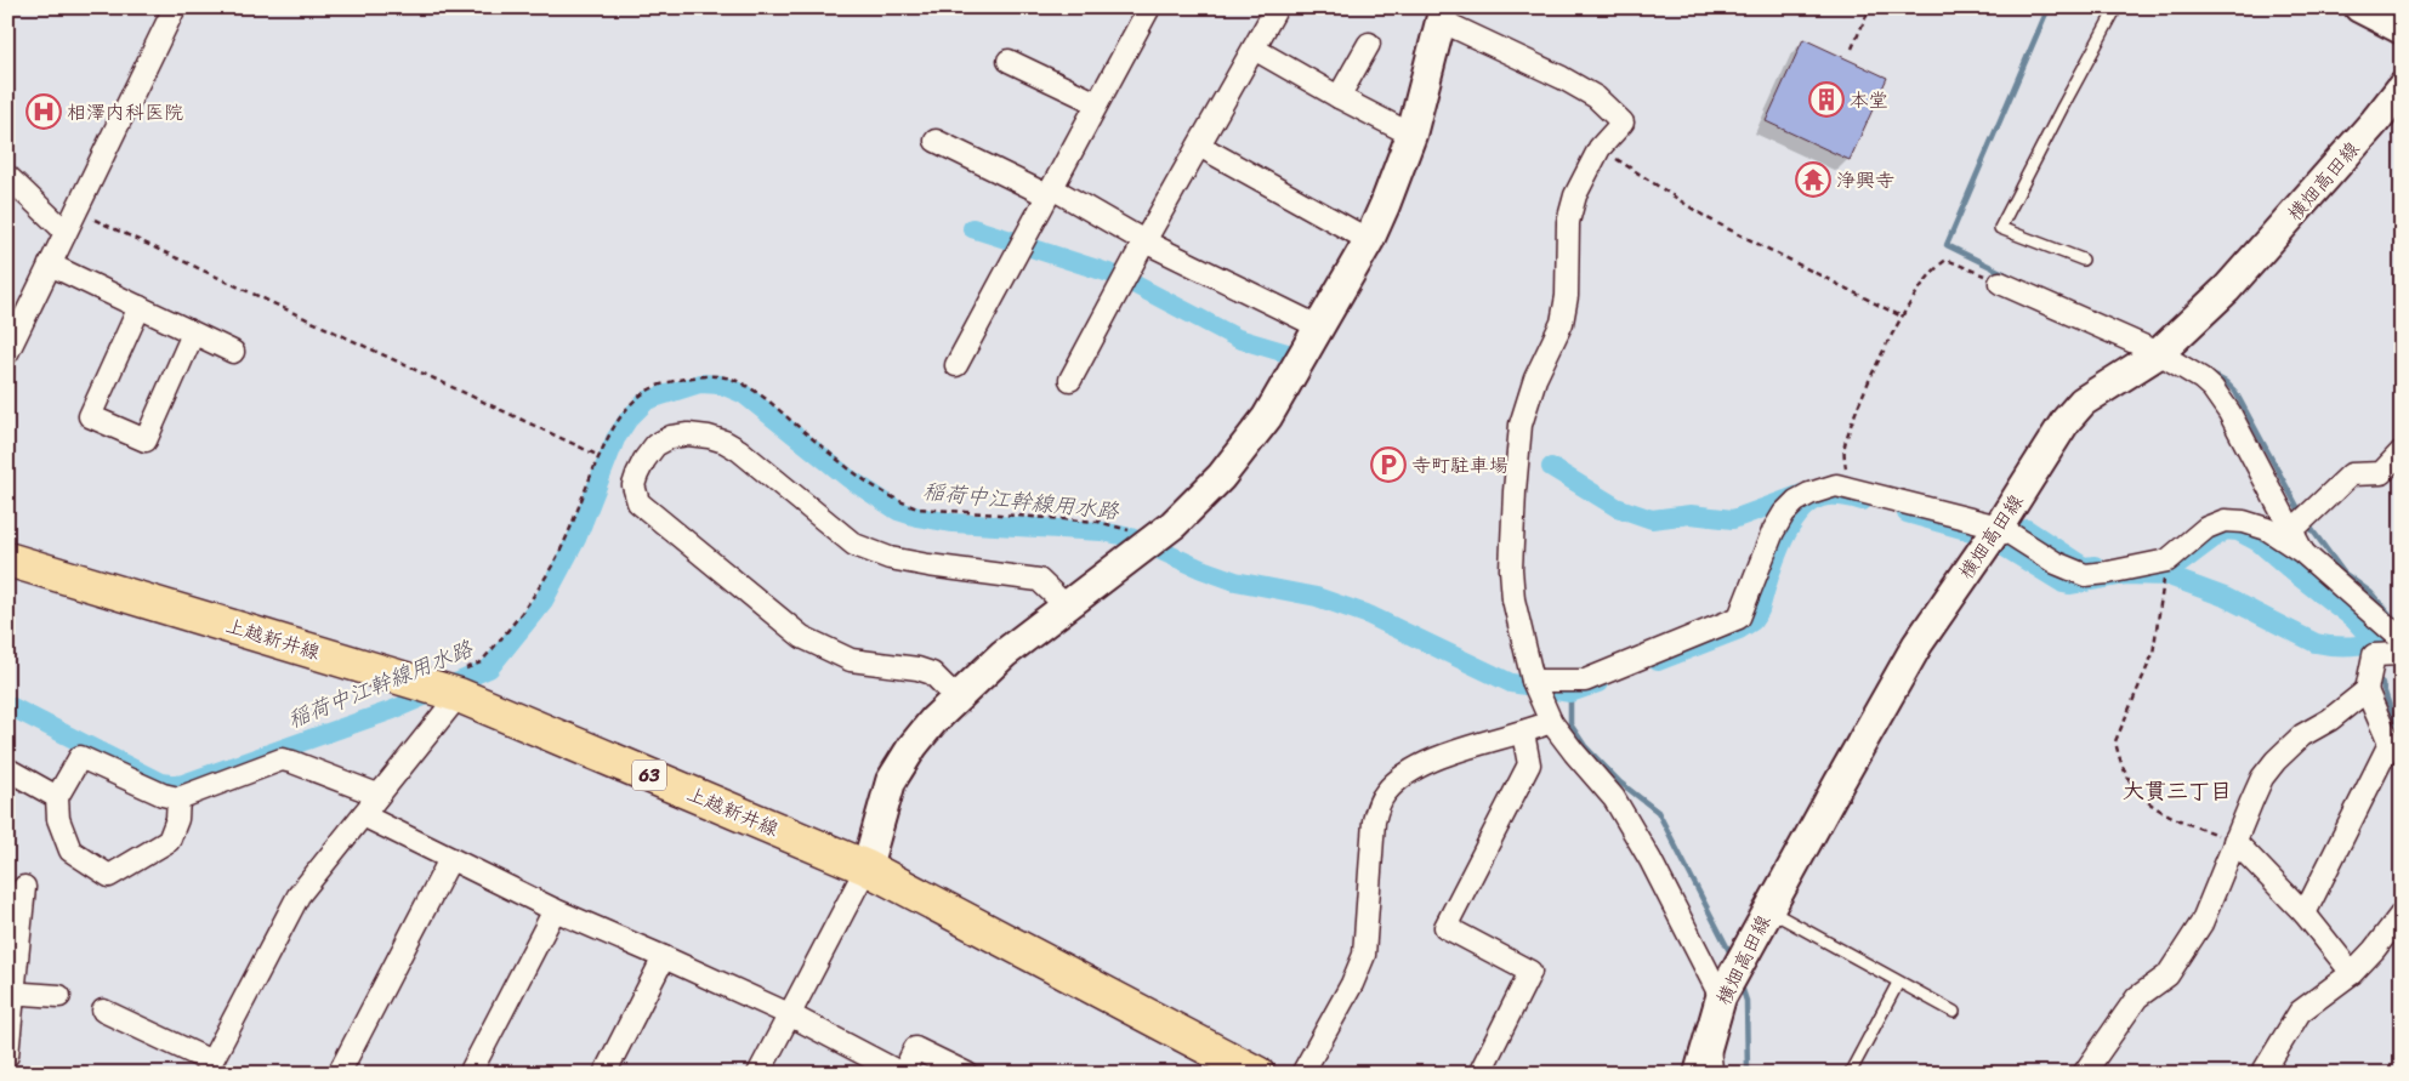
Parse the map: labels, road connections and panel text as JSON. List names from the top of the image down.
{
  "streets": {
    "main road": ["横畑高田線", "上越新井線", "63"]
  },
  "districts": ["大貫三丁目"],
  "water": ["稲荷中江幹線用水路"],
  "places": {
    "building": ["本堂"],
    "hospital": ["相澤内科医院"],
    "temple": ["浄興寺"],
    "parking": ["寺町駐車場"]
  }
}
